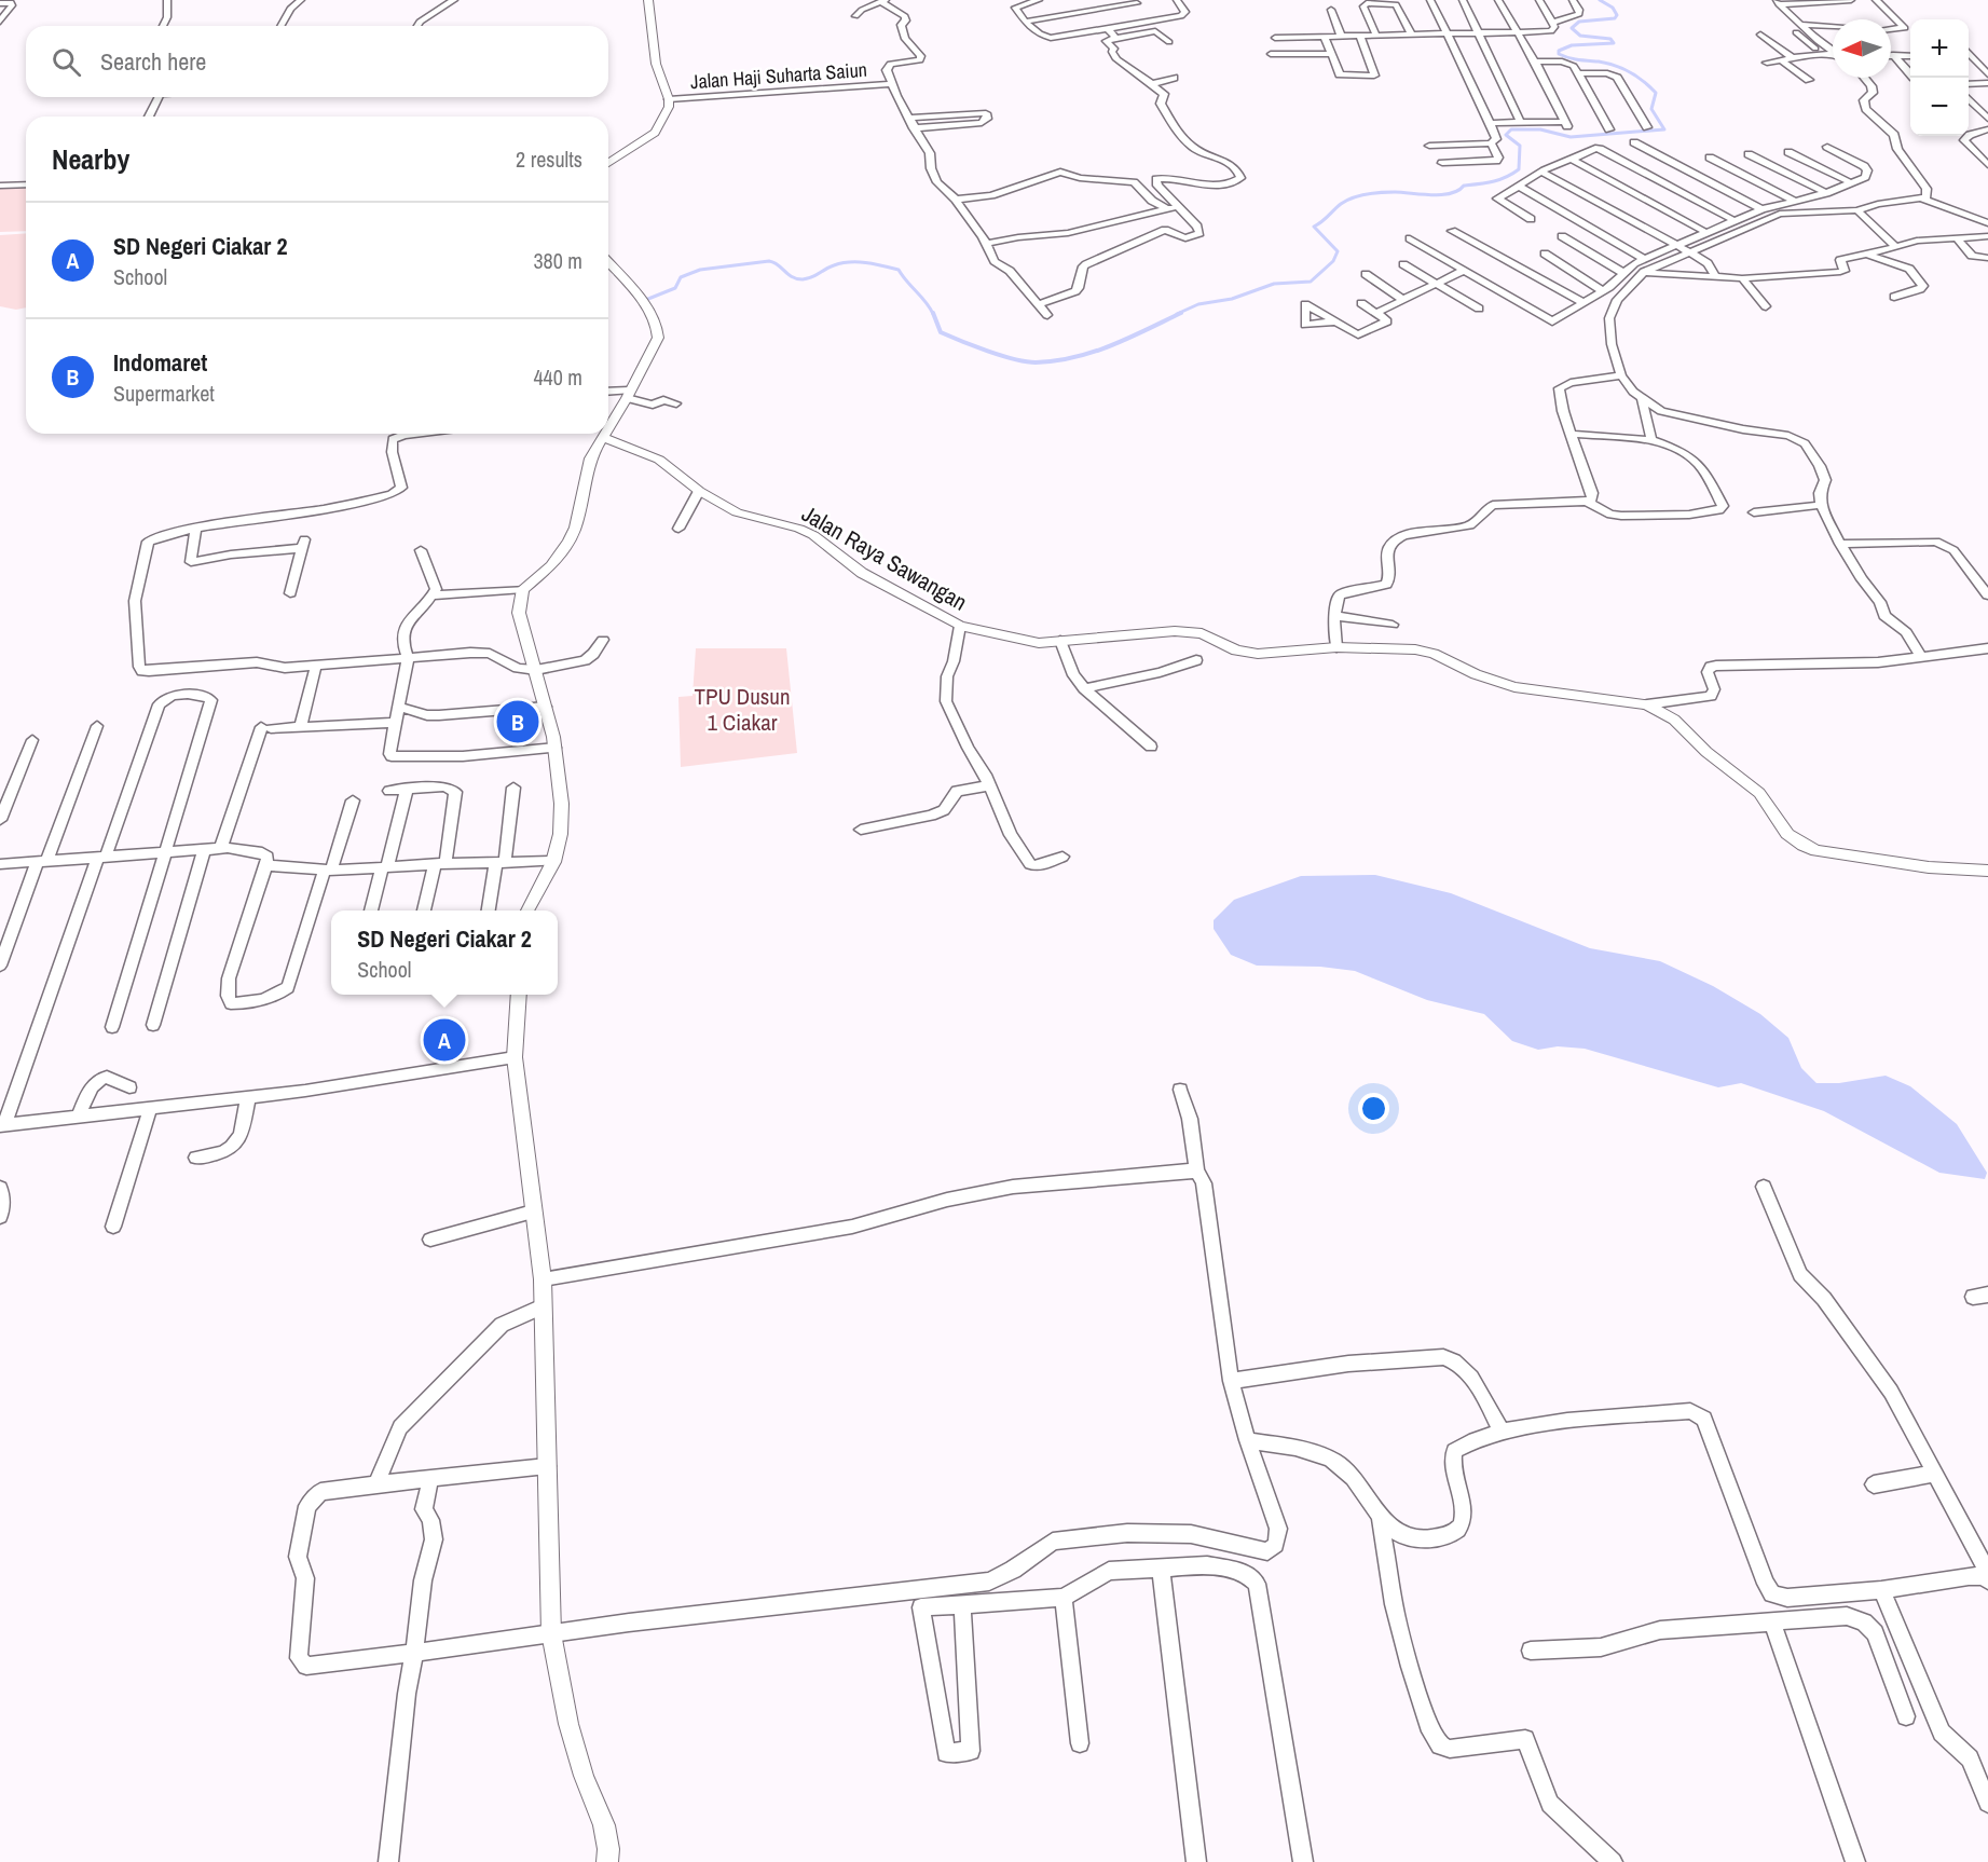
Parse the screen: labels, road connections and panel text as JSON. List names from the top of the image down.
{
  "streets": {
    "street": ["Jalan Haji Suharta Saiun", "Jalan Raya Sawangan"]
  },
  "parks": ["TPU Dusun 1 Ciakar"],
  "north": "left",
  "page": {
    "map_buttons": ["+", "−"],
    "search": "Search here",
    "heading": ["Nearby", "2 results"],
    "list": [
      {
        "mark": "A",
        "name": "SD Negeri Ciakar 2",
        "note": "School",
        "value": "380 m"
      },
      {
        "mark": "B",
        "name": "Indomaret",
        "note": "Supermarket",
        "value": "440 m"
      }
    ],
    "pins": ["B", "A"],
    "popup": ["SD Negeri Ciakar 2", "School"]
  }
}
